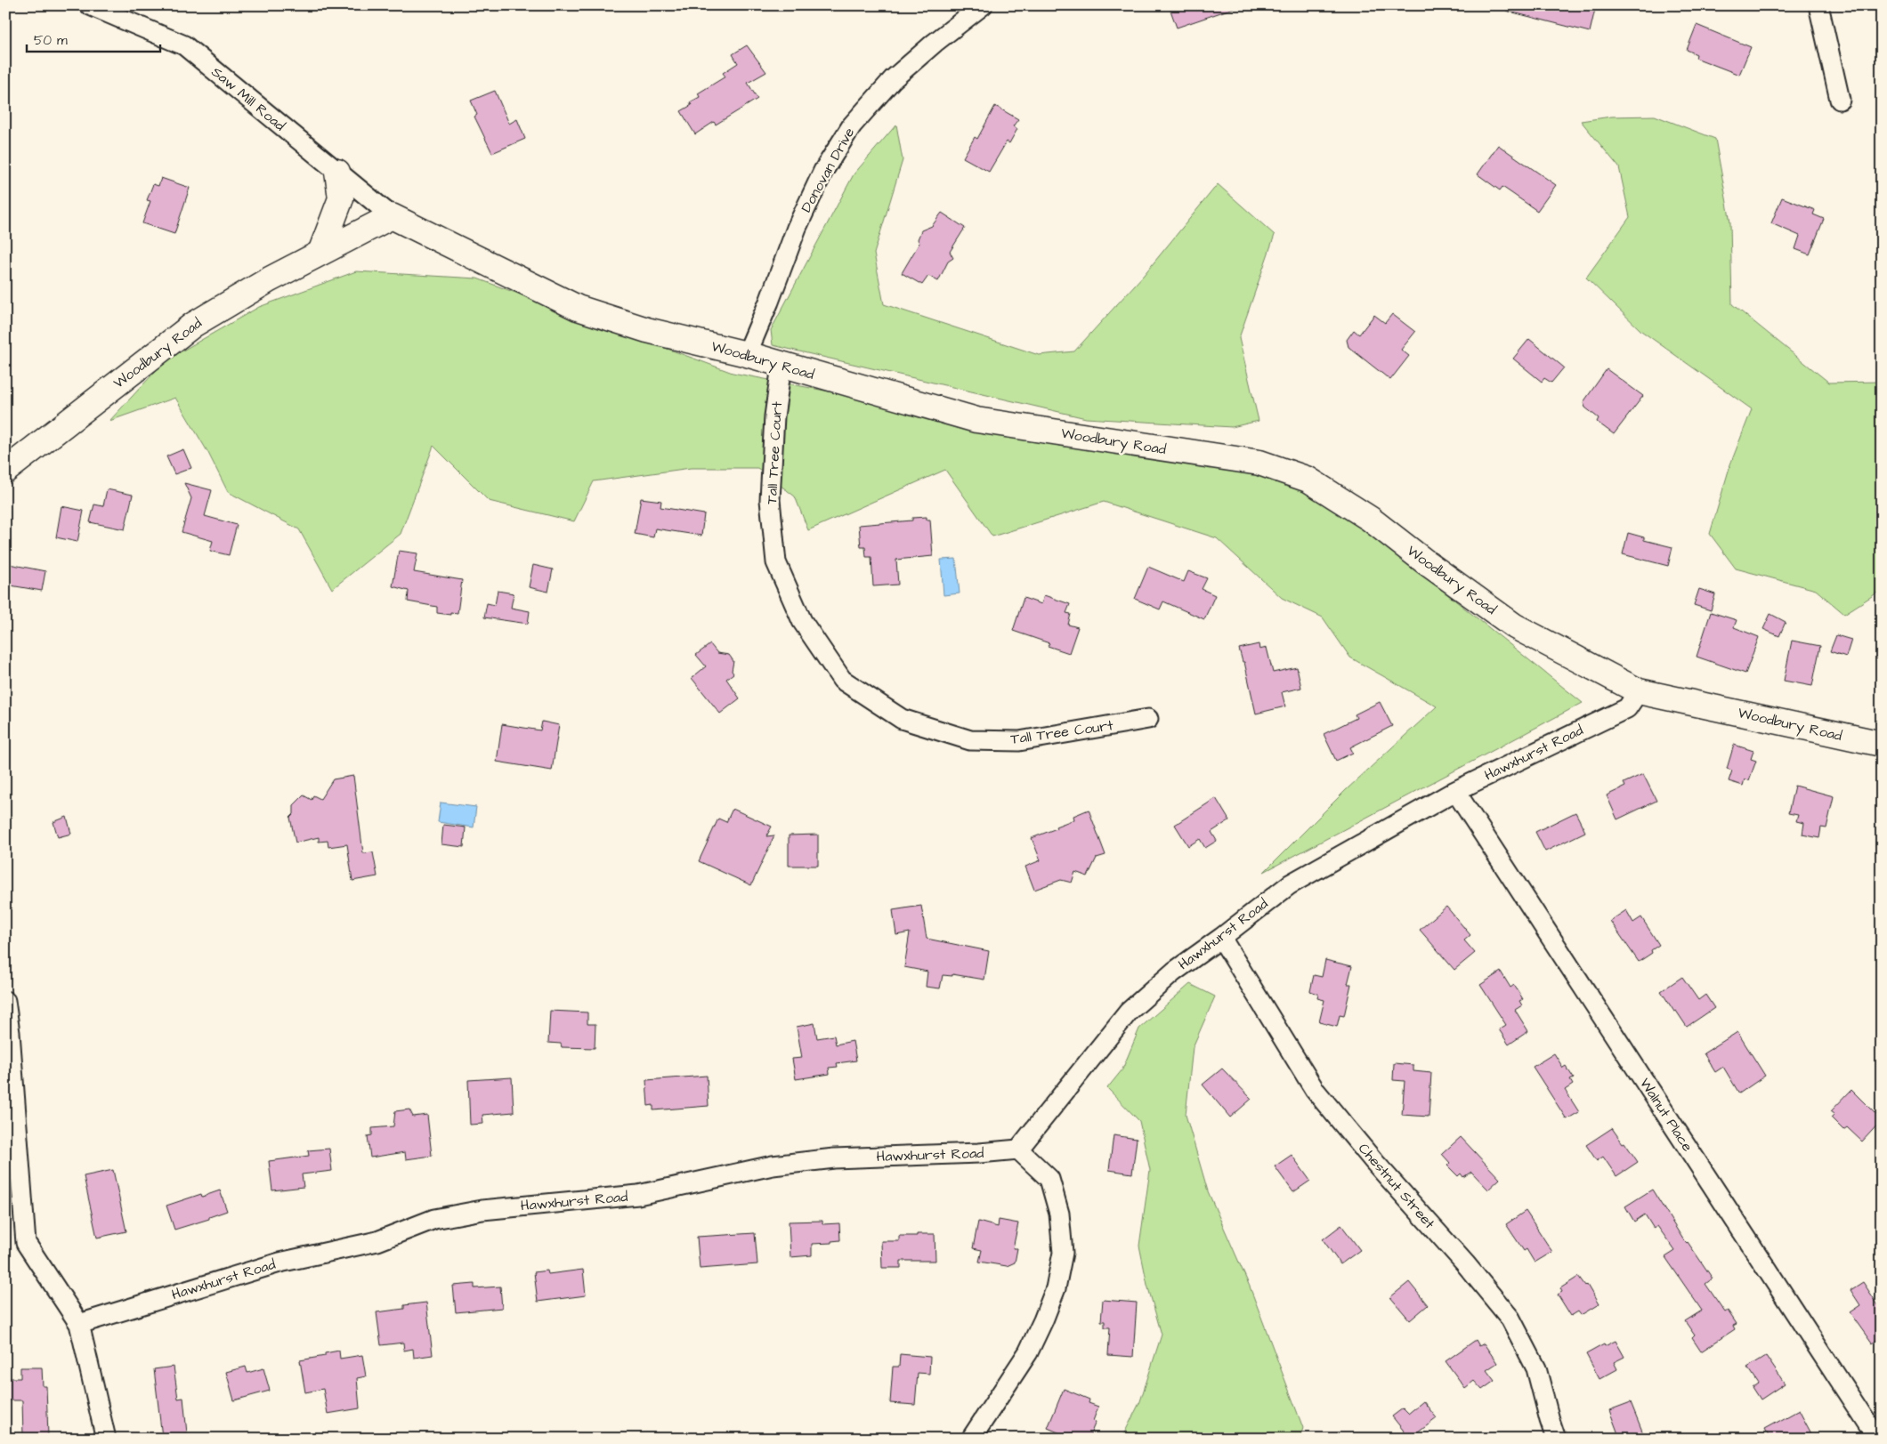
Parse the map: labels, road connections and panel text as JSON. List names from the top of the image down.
{
  "streets": {
    "main road": ["Woodbury Road"],
    "street": [
      "Saw Mill Road",
      "Donovan Drive",
      "Tall Tree Court",
      "Hawxhurst Road",
      "Walnut Place",
      "Chestnut Street"
    ]
  },
  "crossings": [
    ["Saw Mill Road", "Woodbury Road"],
    ["Donovan Drive", "Woodbury Road"],
    ["Woodbury Road", "Tall Tree Court"],
    ["Woodbury Road", "Hawxhurst Road"],
    ["Hawxhurst Road", "Walnut Place"],
    ["Hawxhurst Road", "Chestnut Street"]
  ],
  "scale_bar": "50 m"
}
